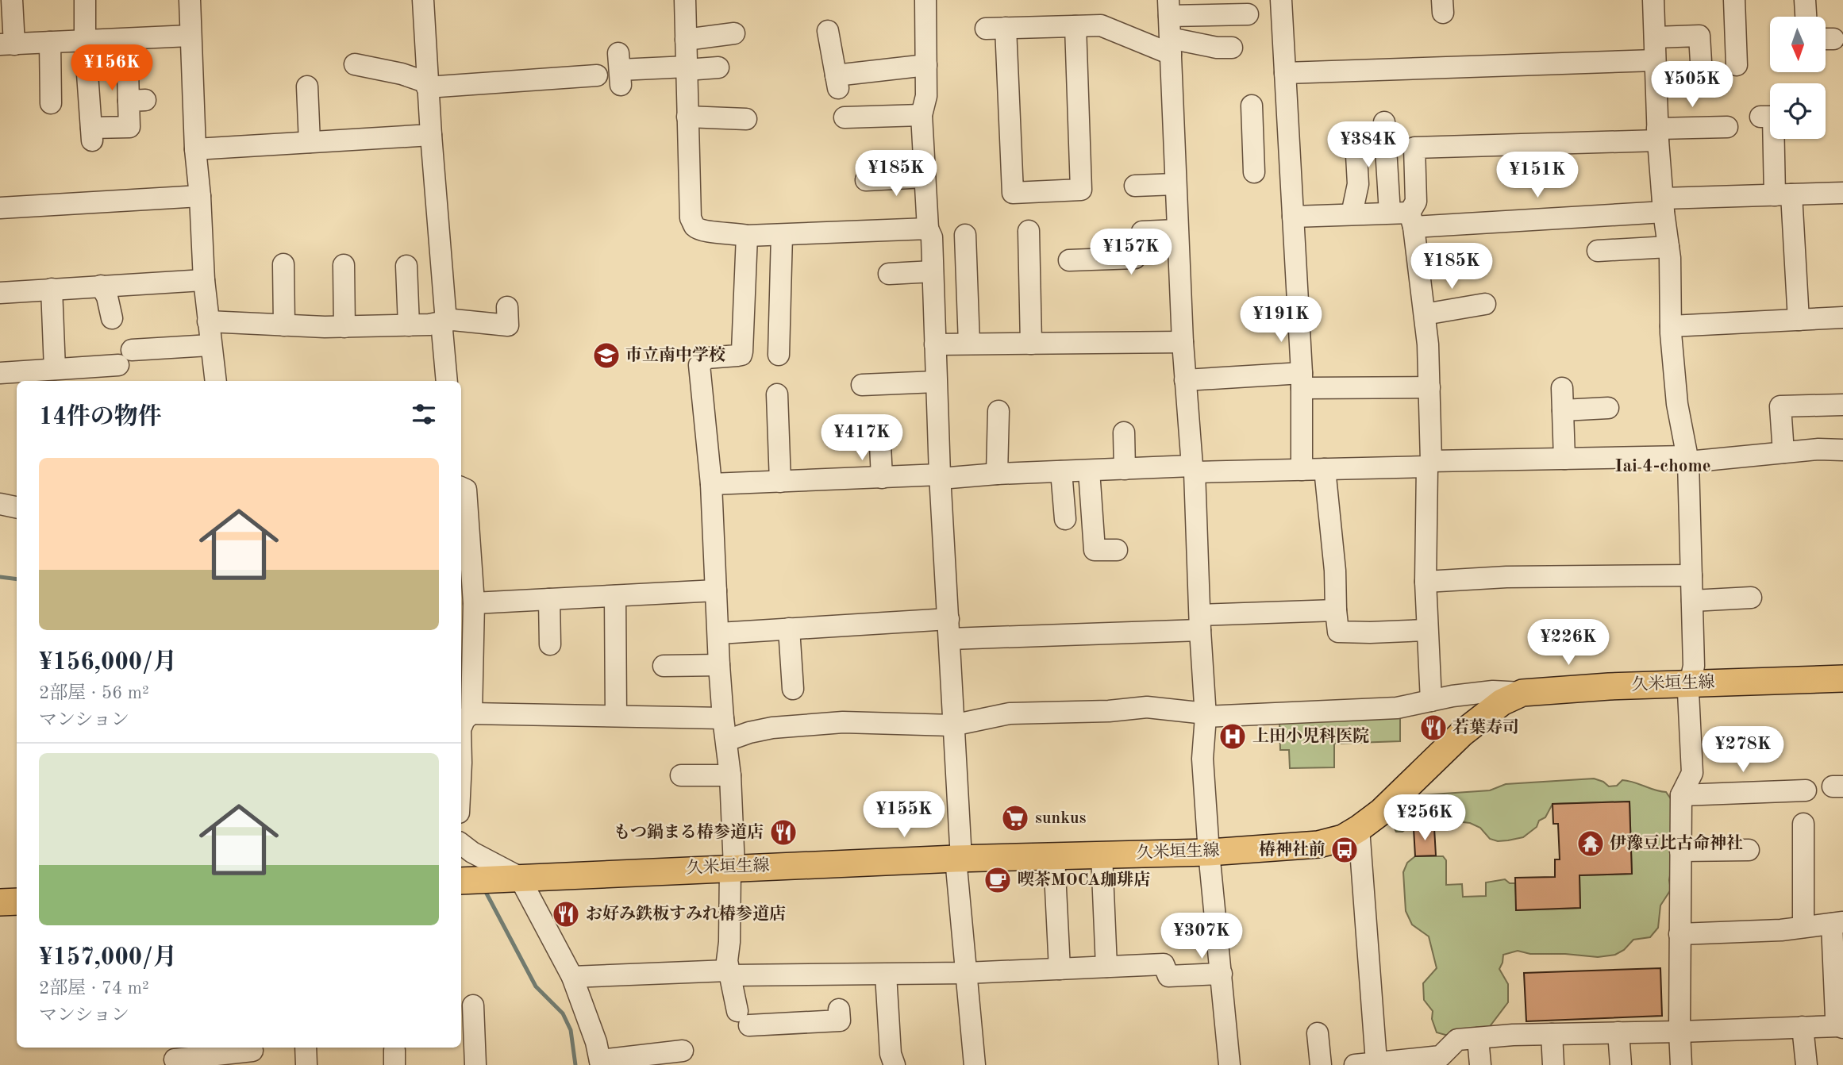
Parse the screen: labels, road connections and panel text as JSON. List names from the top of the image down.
{
  "streets": {
    "main road": ["久米垣生線"]
  },
  "districts": ["Iai 4-chome"],
  "places": {
    "school or university": ["市立南中学校"],
    "restaurant": ["若葉寿司", "もつ鍋まる椿参道店", "お好み鉄板すみれ椿参道店"],
    "hospital": ["上田小児科医院"],
    "supermarket": ["sunkus"],
    "temple": ["伊豫豆比古命神社"],
    "bus stop": ["椿神社前"],
    "cafe": ["喫茶MOCA珈琲店"]
  },
  "north": "bottom",
  "page": {
    "price": [
      "¥156K",
      "¥505K",
      "¥384K",
      "¥185K",
      "¥151K",
      "¥157K",
      "¥185K",
      "¥191K",
      "¥417K",
      "¥226K",
      "¥278K",
      "¥155K",
      "¥256K",
      "¥307K"
    ],
    "heading": "14件の物件",
    "list": [
      {
        "name": "¥156,000/月",
        "note": "2部屋 · 56 m² · マンション"
      },
      {
        "name": "¥157,000/月",
        "note": "2部屋 · 74 m² · マンション"
      }
    ]
  }
}
